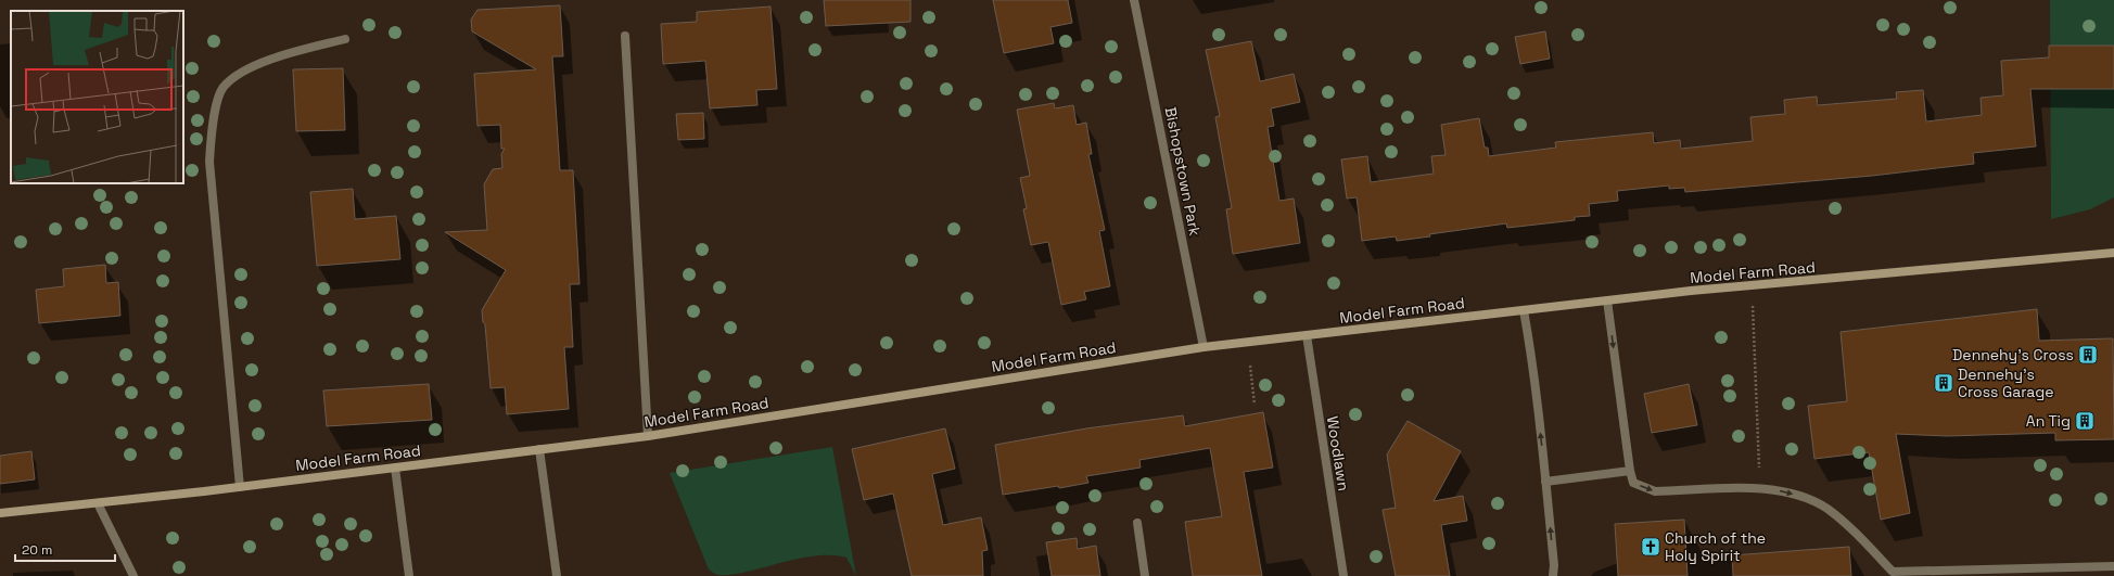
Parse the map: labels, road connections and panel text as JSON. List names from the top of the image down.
{
  "streets": {
    "main road": ["Model Farm Road"],
    "street": ["Bishopstown Park", "Woodlawn"]
  },
  "crossings": [
    ["Bishopstown Park", "Model Farm Road"],
    ["Model Farm Road", "Woodlawn"]
  ],
  "places": {
    "building": ["Dennehy's Cross", "Dennehy's Cross Garage", "An Tig"],
    "church": ["Church of the Holy Spirit"]
  },
  "scale_bar": "20 m"
}
